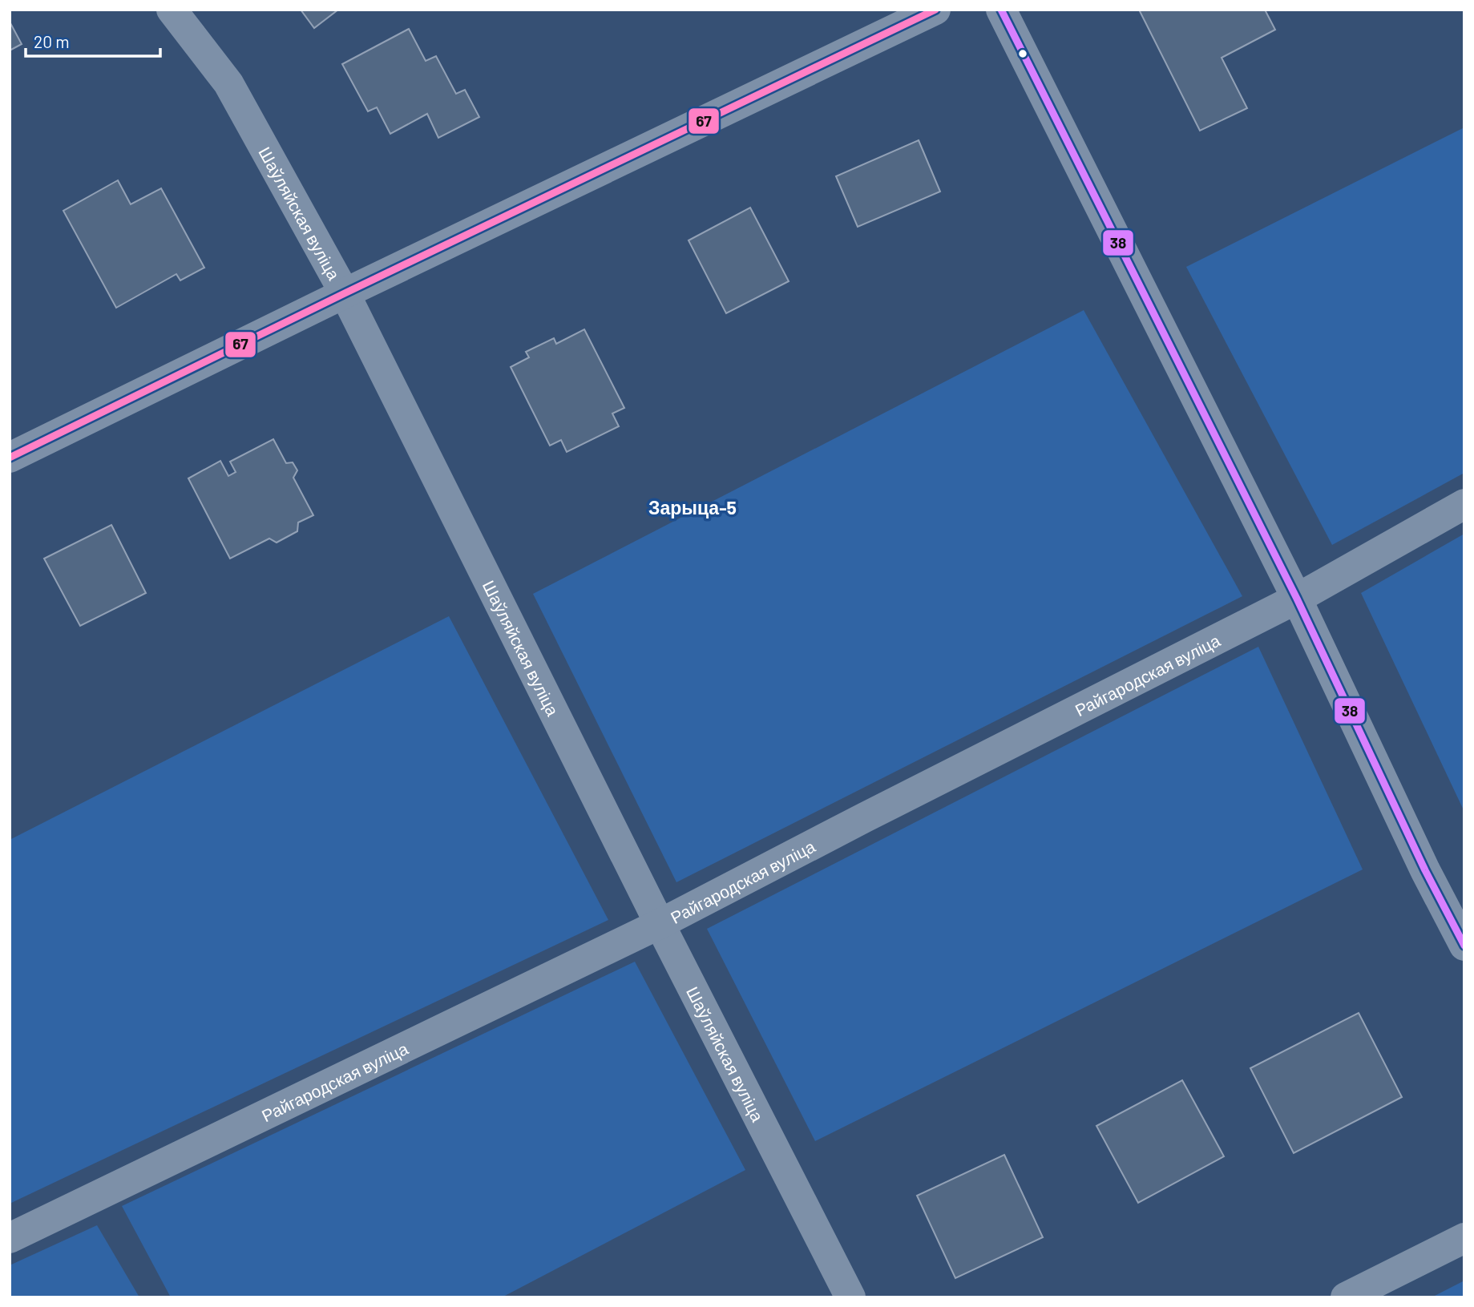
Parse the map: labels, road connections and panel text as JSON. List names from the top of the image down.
{
  "streets": {
    "street": ["Шаўляйская вуліца", "Райгародская вуліца"]
  },
  "crossings": [
    ["Шаўляйская вуліца", "Райгародская вуліца"]
  ],
  "districts": ["Зарыца-5"],
  "lines": ["transit line 38", "transit line 67"],
  "scale_bar": "20 m"
}
